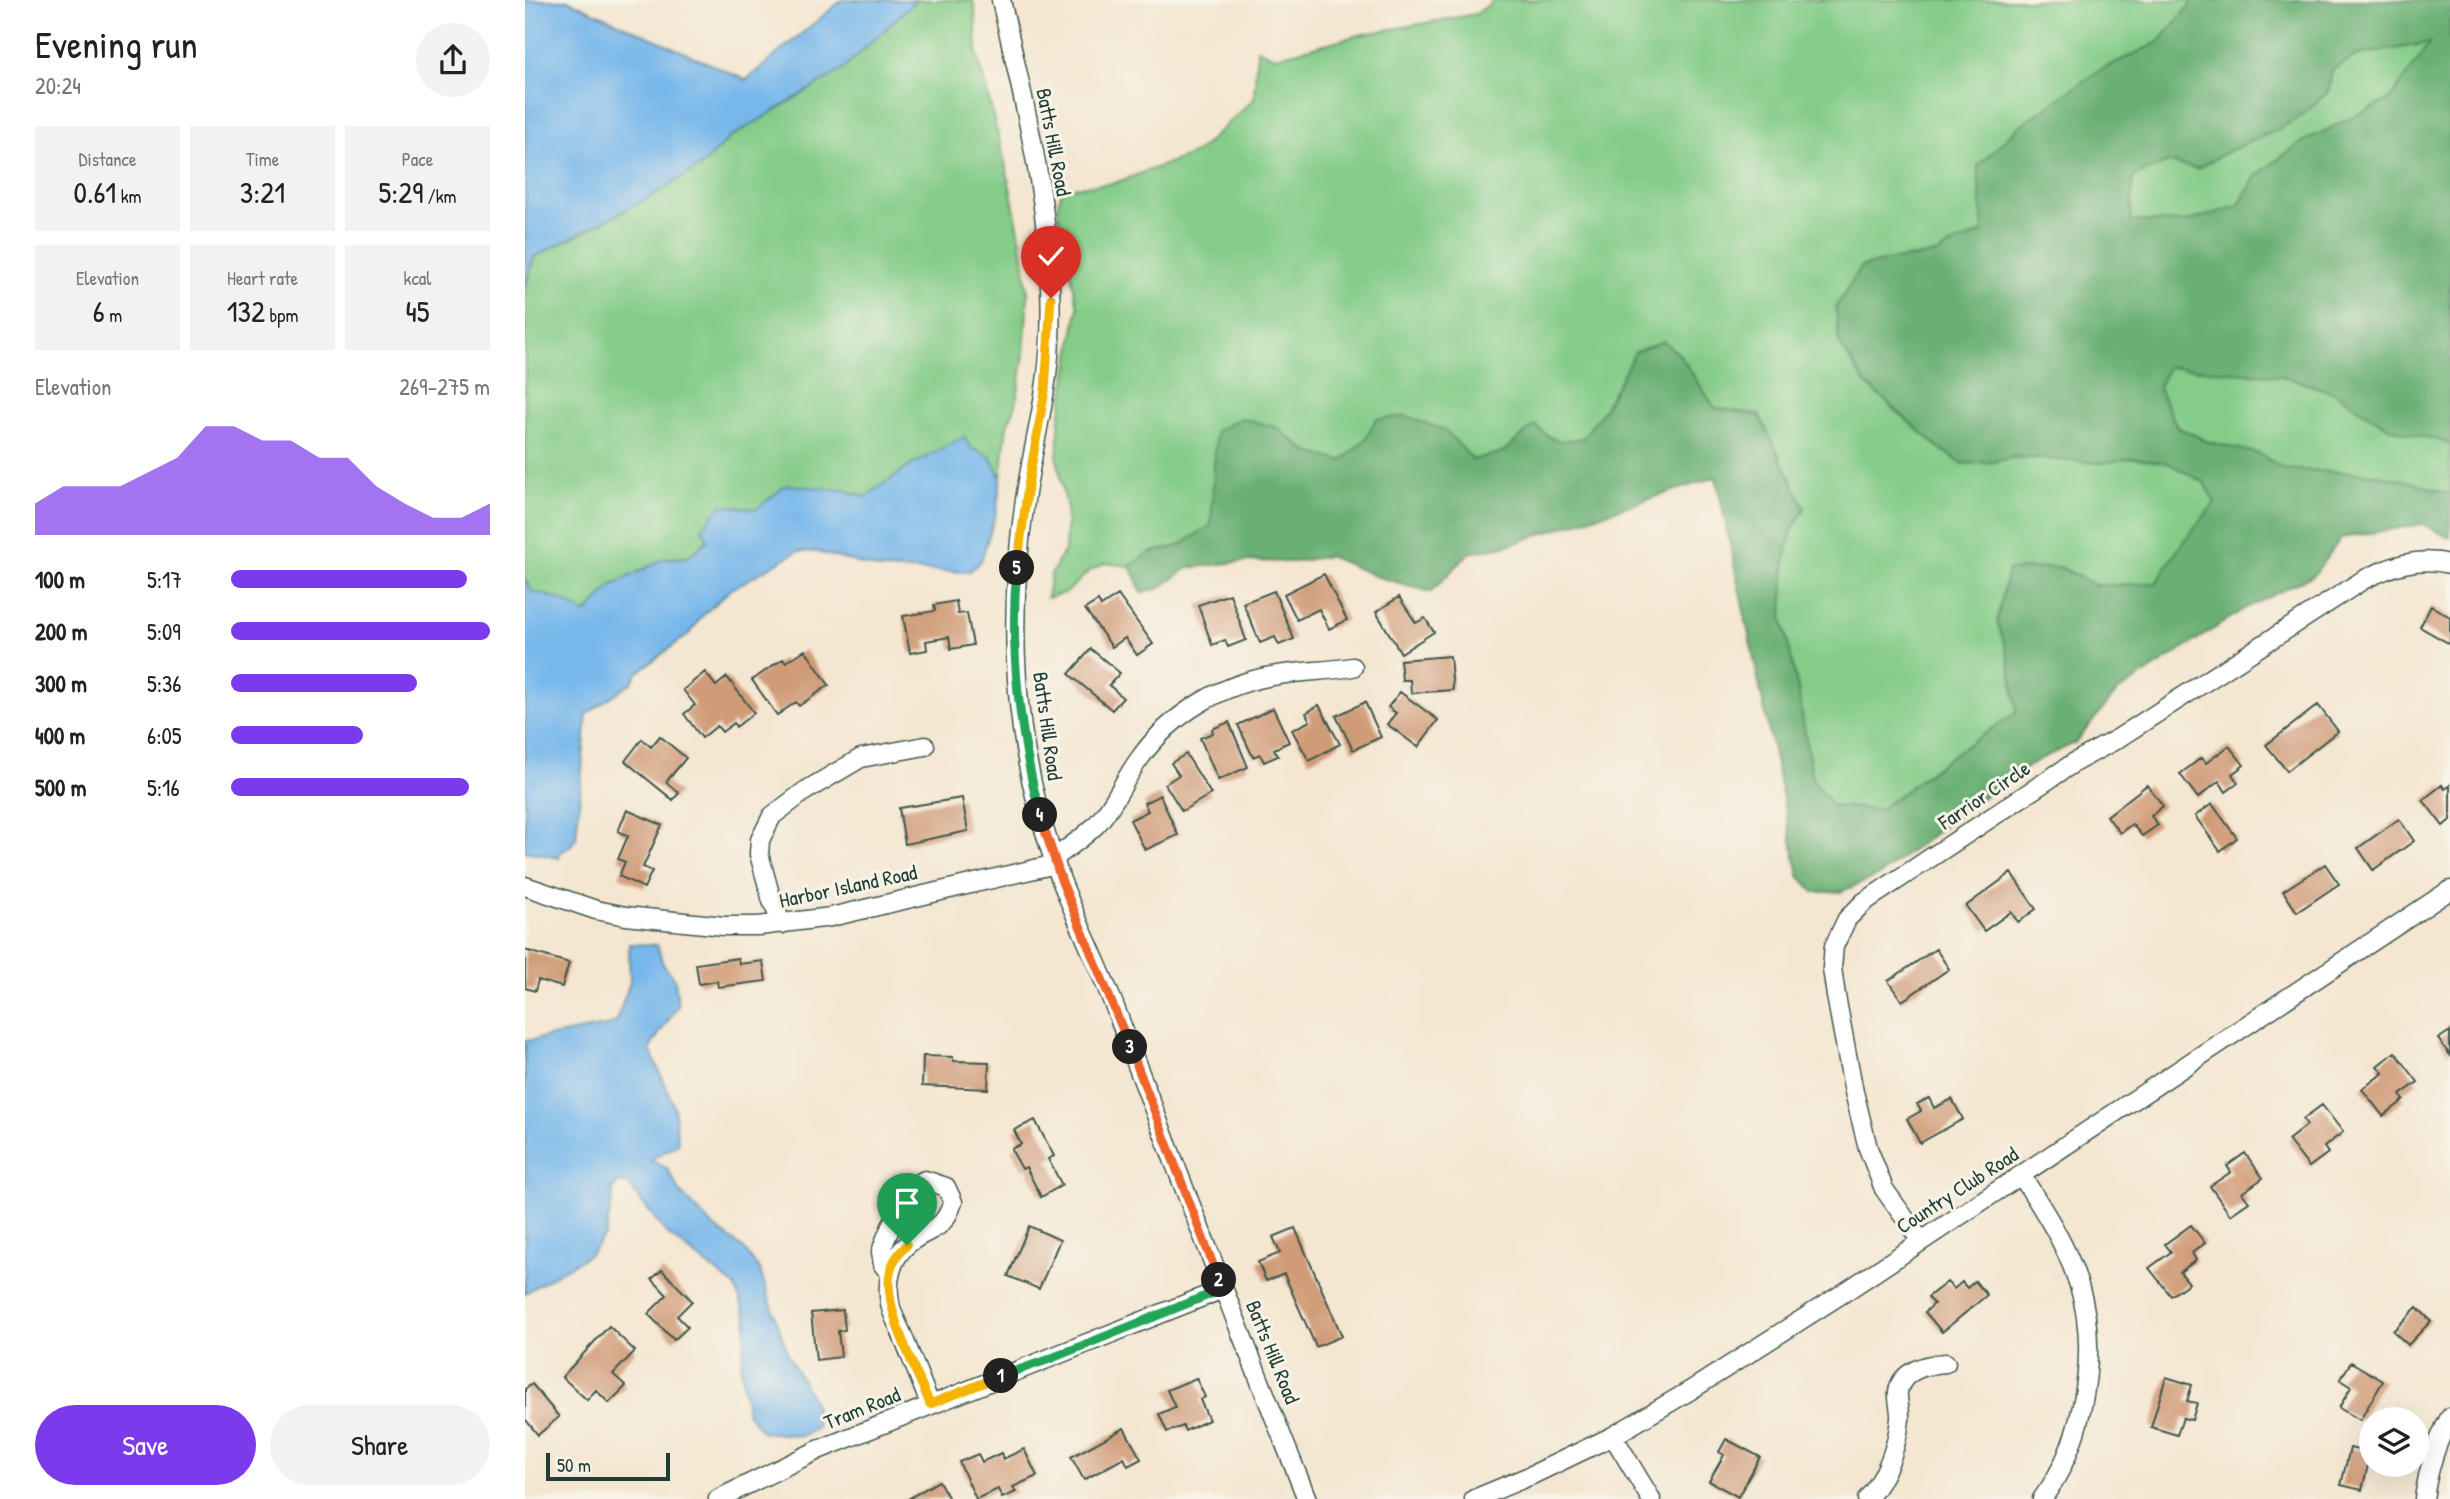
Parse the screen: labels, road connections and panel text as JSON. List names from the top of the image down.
{
  "streets": {
    "street": [
      "Batts Hill Road",
      "Farrior Circle",
      "Harbor Island Road",
      "Country Club Road",
      "Tram Road"
    ]
  },
  "crossings": [
    ["Batts Hill Road", "Harbor Island Road"],
    ["Batts Hill Road", "Tram Road"],
    ["Farrior Circle", "Country Club Road"]
  ],
  "scale_bar": "50 m",
  "page": {
    "heading": ["Evening run", "20:24"],
    "stats": [
      ["Distance", "0.61 km"],
      ["Time", "3:21"],
      ["Pace", "5:29 /km"],
      ["Elevation", "6 m"],
      ["Heart rate", "132 bpm"],
      ["kcal", "45"]
    ],
    "chart": ["Elevation", "269–275 m"],
    "pins": [
      "5",
      "4",
      "3",
      "2",
      "1"
    ],
    "list": [
      {
        "name": "100 m",
        "note": "5:17"
      },
      {
        "name": "200 m",
        "note": "5:09"
      },
      {
        "name": "300 m",
        "note": "5:36"
      },
      {
        "name": "400 m",
        "note": "6:05"
      },
      {
        "name": "500 m",
        "note": "5:16"
      }
    ],
    "buttons": ["Save", "Share"],
    "scale": "50 m"
  }
}
